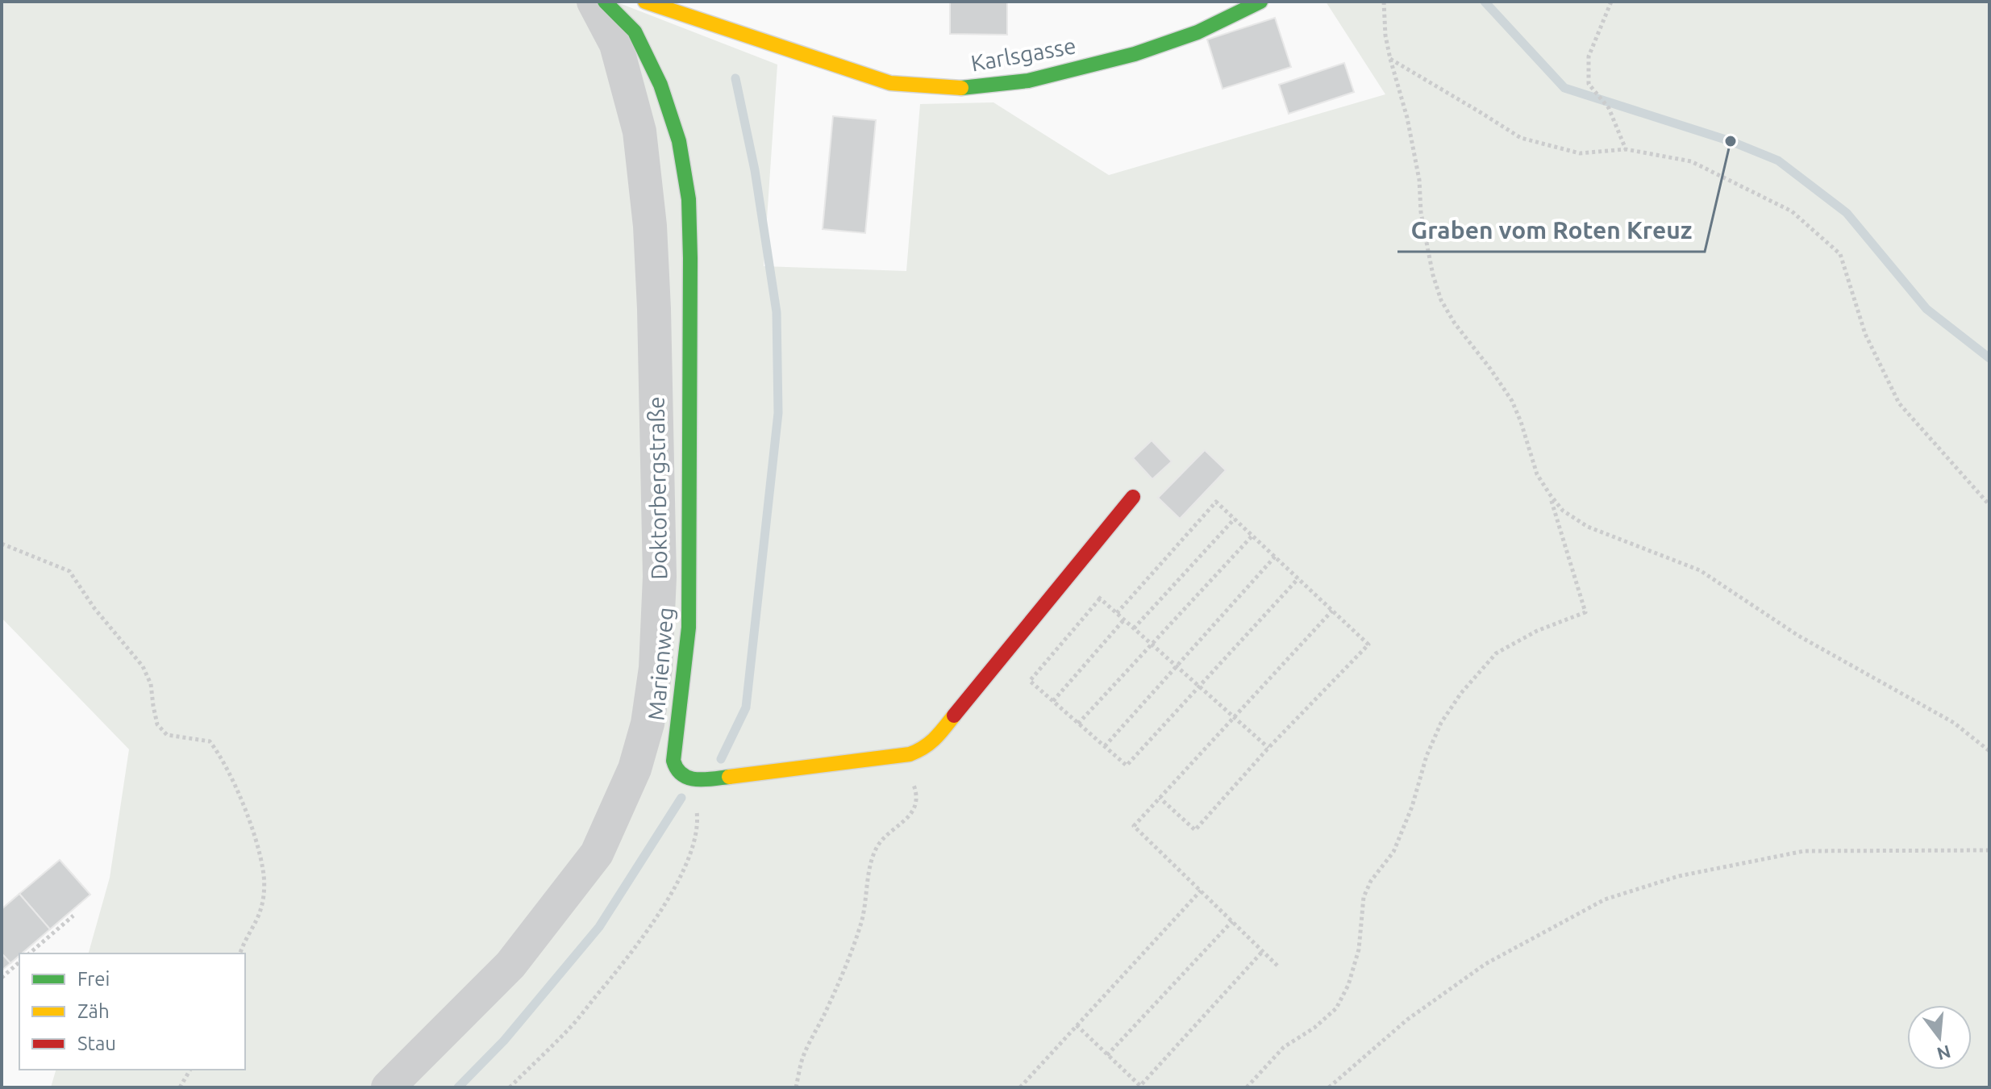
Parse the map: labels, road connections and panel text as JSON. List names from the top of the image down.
{
  "streets": {
    "street": ["Karlsgasse", "Doktorbergstraße", "Marienweg"]
  },
  "places": ["Graben vom Roten Kreuz"],
  "legend": ["Frei", "Zäh", "Stau"],
  "north": "bottom"
}
